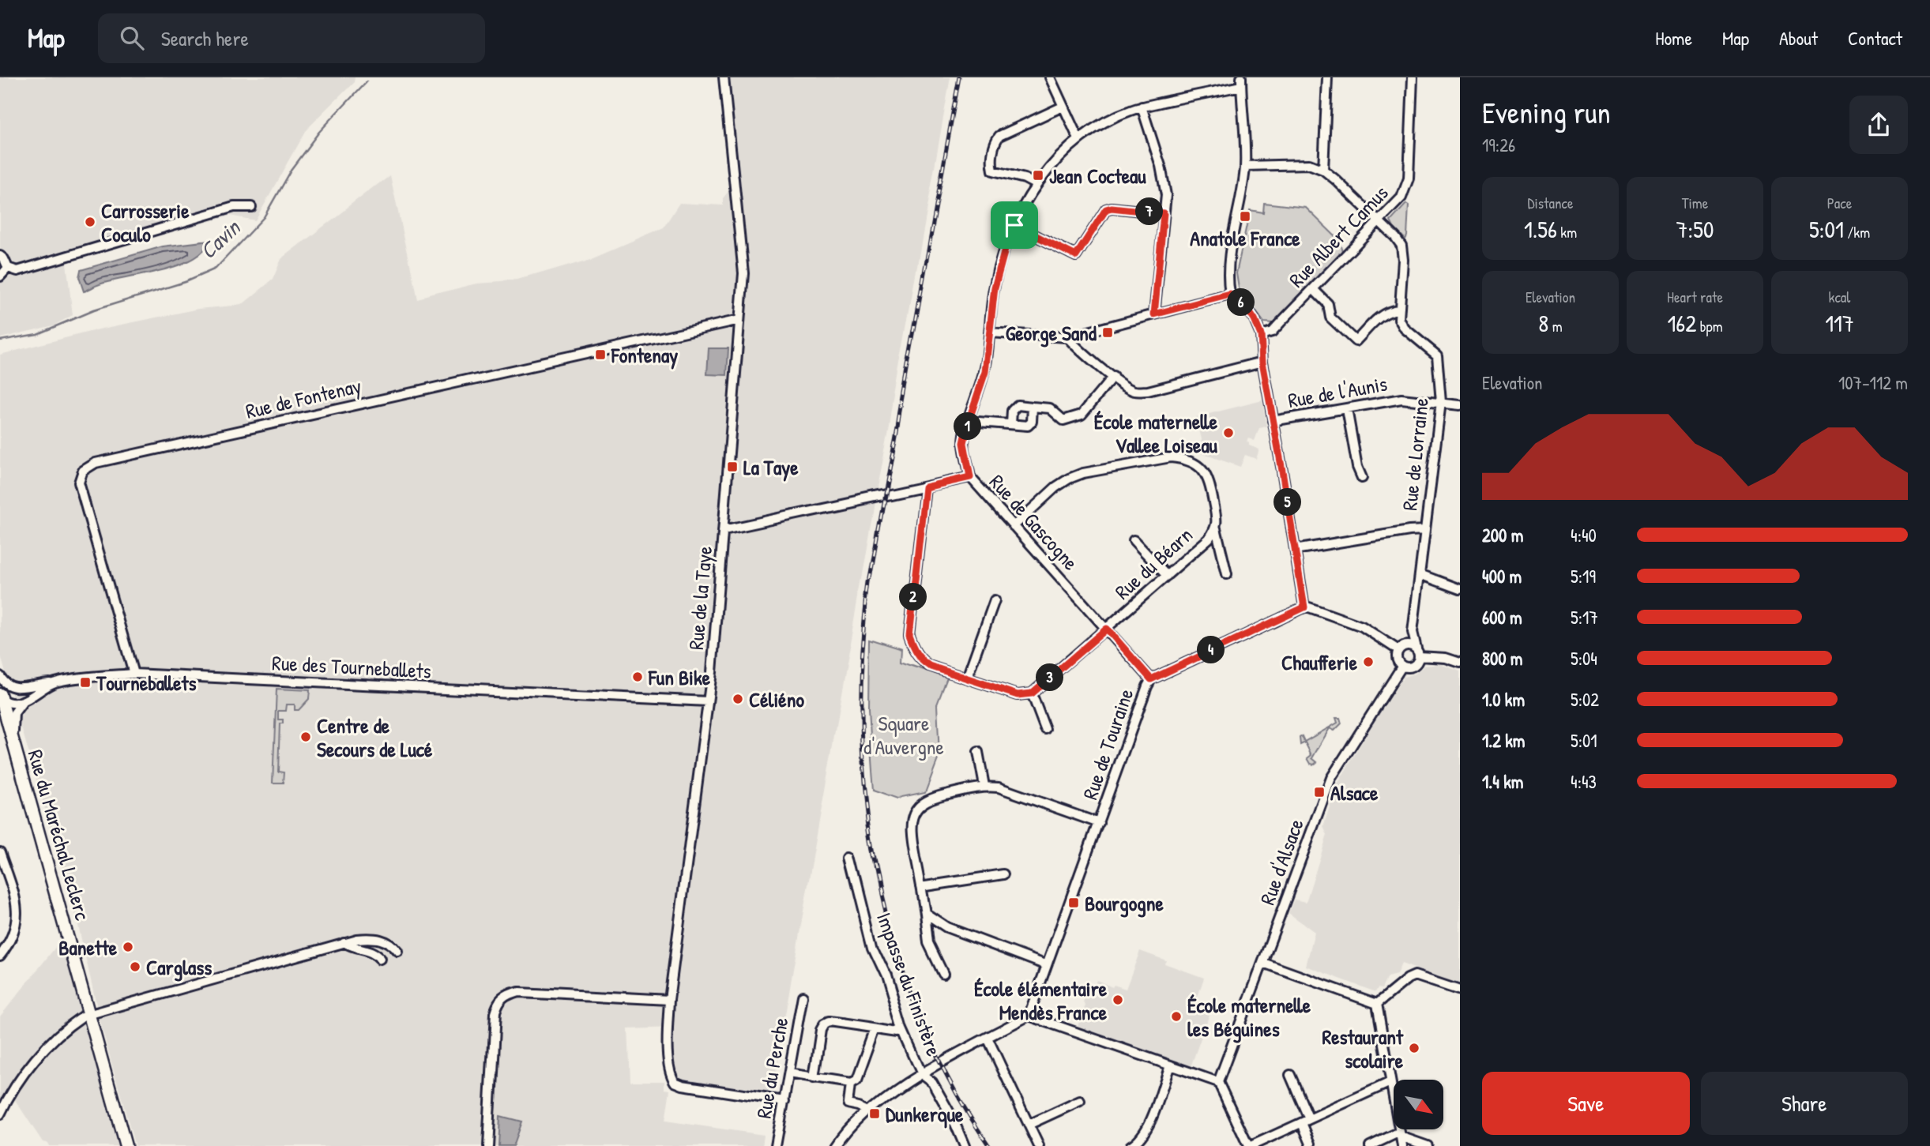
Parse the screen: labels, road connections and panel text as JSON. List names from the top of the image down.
{
  "streets": {
    "main road": ["Rue du Maréchal Leclerc"],
    "street": [
      "Rue Albert Camus",
      "Rue de l'Aunis",
      "Rue de Fontenay",
      "Rue de Lorraine",
      "Rue de Gascogne",
      "Rue du Béarn",
      "Rue de la Taye",
      "Rue des Tourneballets",
      "Rue de Touraine",
      "Rue d'Alsace",
      "Impasse du Finistère",
      "Rue du Perche"
    ]
  },
  "crossings": [
    ["Rue de l'Aunis", "Rue de Lorraine"],
    ["Rue de Fontenay", "Rue de la Taye"],
    ["Rue de Fontenay", "Rue des Tourneballets"],
    ["Rue de Lorraine", "Rue d'Alsace"],
    ["Rue de Gascogne", "Rue du Béarn"],
    ["Rue de Gascogne", "Rue de la Taye"],
    ["Rue de Gascogne", "Rue de Touraine"],
    ["Rue de la Taye", "Rue des Tourneballets"],
    ["Rue de la Taye", "Rue du Perche"]
  ],
  "water": ["Cavin"],
  "parks": ["Square d'Auvergne"],
  "places": {
    "transit": [
      "Jean Cocteau",
      "Anatole France",
      "George Sand",
      "Fontenay",
      "La Taye",
      "Tourneballets",
      "Alsace",
      "Bourgogne",
      "Dunkerque"
    ],
    "other": [
      "Carrosserie Coculo",
      "École maternelle Vallee Loiseau",
      "Chaufferie",
      "Fun Bike",
      "Céliéno",
      "Centre de Secours de Lucé",
      "Banette",
      "Carglass",
      "École élémentaire Mendès France",
      "École maternelle les Béguines",
      "Restaurant scolaire"
    ]
  },
  "north": "bottom right",
  "page": {
    "header": "Map",
    "search": "Search here",
    "nav": [
      "Home",
      "Map",
      "About",
      "Contact"
    ],
    "heading": ["Evening run", "19:26"],
    "stats": [
      ["Distance", "1.56 km"],
      ["Time", "7:50"],
      ["Pace", "5:01 /km"],
      ["Elevation", "8 m"],
      ["Heart rate", "162 bpm"],
      ["kcal", "117"]
    ],
    "pins": [
      "7",
      "6",
      "1",
      "5",
      "2",
      "4",
      "3"
    ],
    "chart": ["Elevation", "107–112 m"],
    "list": [
      {
        "name": "200 m",
        "note": "4:40"
      },
      {
        "name": "400 m",
        "note": "5:19"
      },
      {
        "name": "600 m",
        "note": "5:17"
      },
      {
        "name": "800 m",
        "note": "5:04"
      },
      {
        "name": "1.0 km",
        "note": "5:02"
      },
      {
        "name": "1.2 km",
        "note": "5:01"
      },
      {
        "name": "1.4 km",
        "note": "4:43"
      }
    ],
    "buttons": ["Save", "Share"]
  }
}
